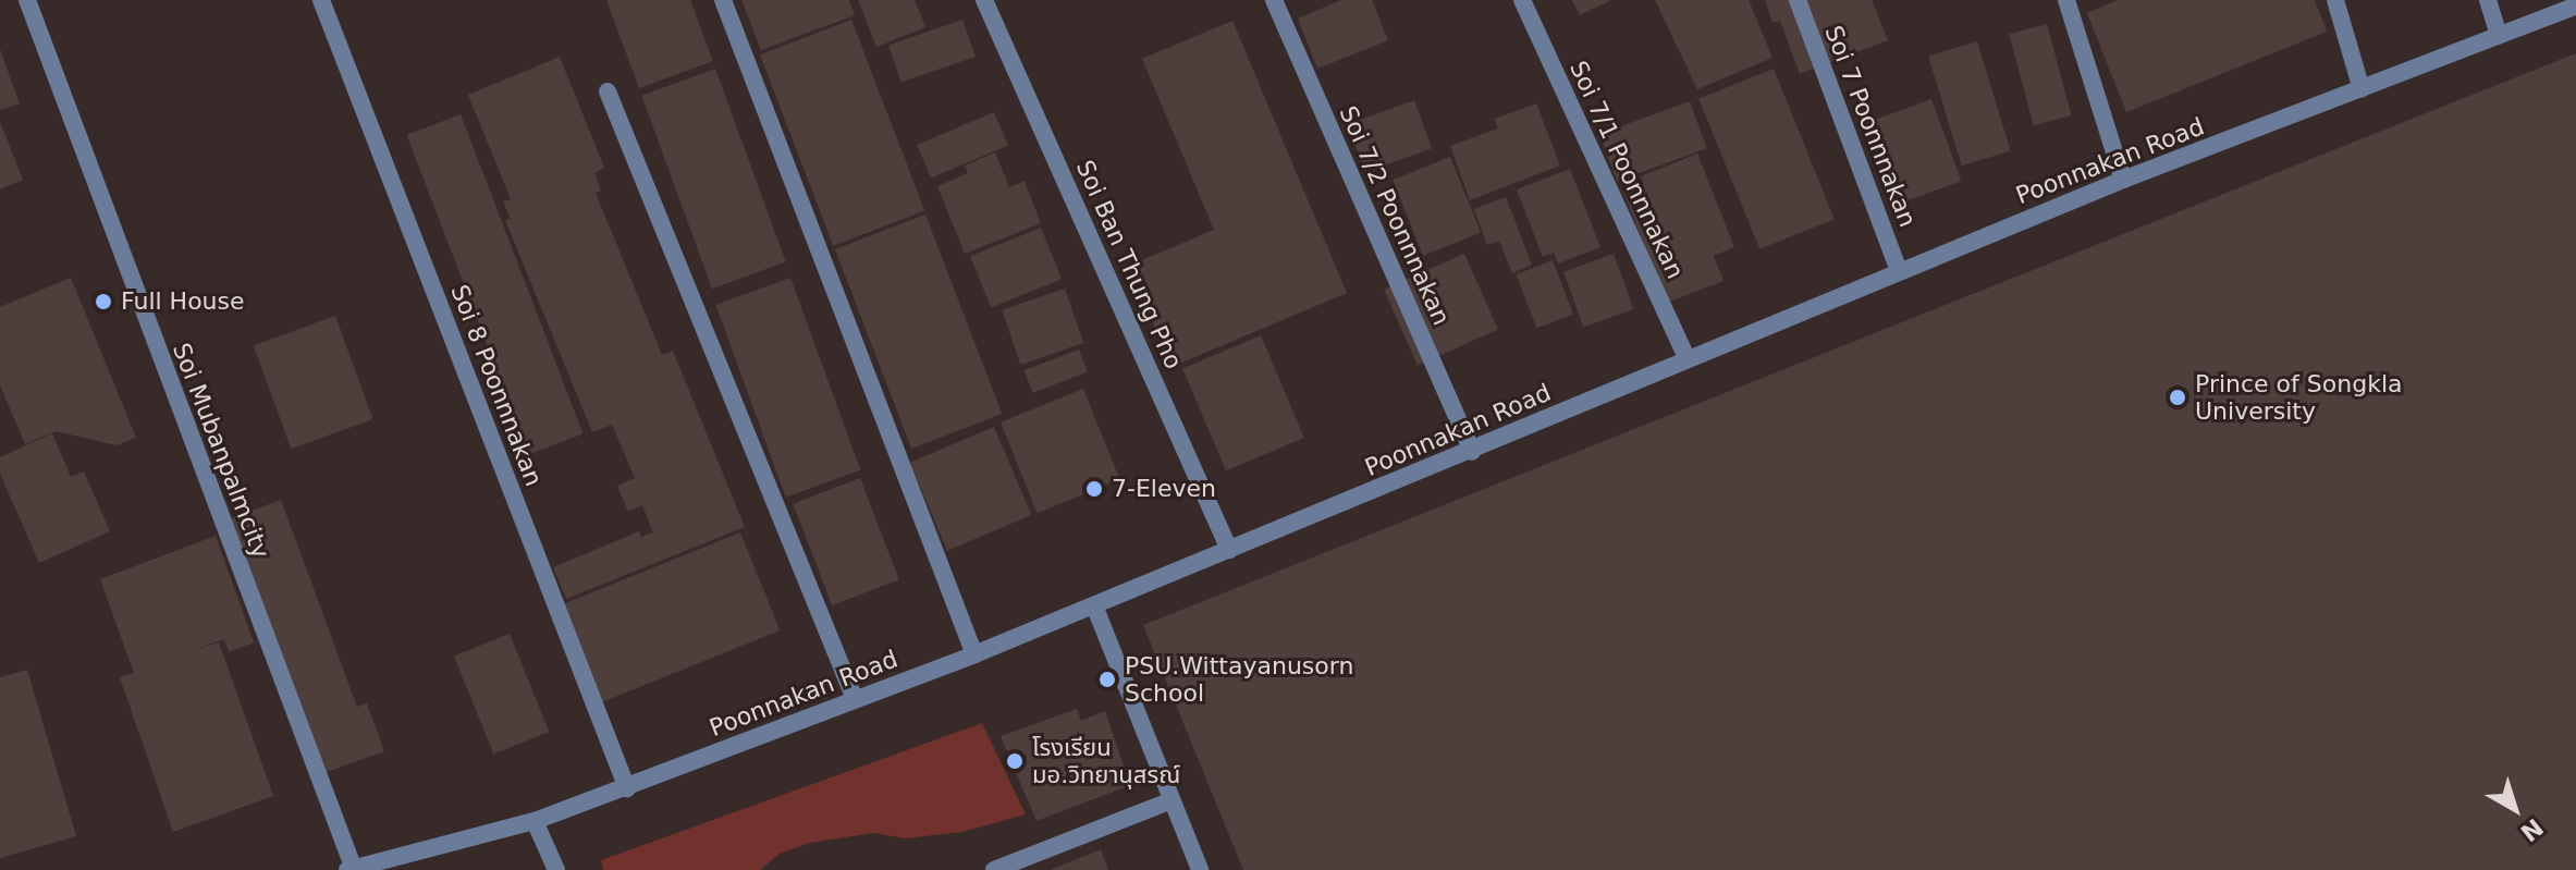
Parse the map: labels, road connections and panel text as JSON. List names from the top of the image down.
{
  "streets": {
    "street": [
      "Soi 7 Poonnnakan",
      "Poonnakan Road",
      "Soi 7/1 Poonnnakan",
      "Soi 7/2 Poonnnakan",
      "Soi Ban Thung Pho",
      "Soi 8 Poonnnakan",
      "Soi Mubanpalmcity"
    ]
  },
  "crossings": [
    ["Soi 7 Poonnnakan", "Poonnakan Road"],
    ["Poonnakan Road", "Soi 7/1 Poonnnakan"],
    ["Poonnakan Road", "Soi 7/2 Poonnnakan"],
    ["Poonnakan Road", "Soi Ban Thung Pho"],
    ["Poonnakan Road", "Soi 8 Poonnnakan"],
    ["Poonnakan Road", "Soi Mubanpalmcity"]
  ],
  "places": [
    "Full House",
    "Prince of Songkla University",
    "7-Eleven",
    "PSU.Wittayanusorn School",
    "โรงเรียน มอ.วิทยานุสรณ์"
  ],
  "north": "bottom right"
}
